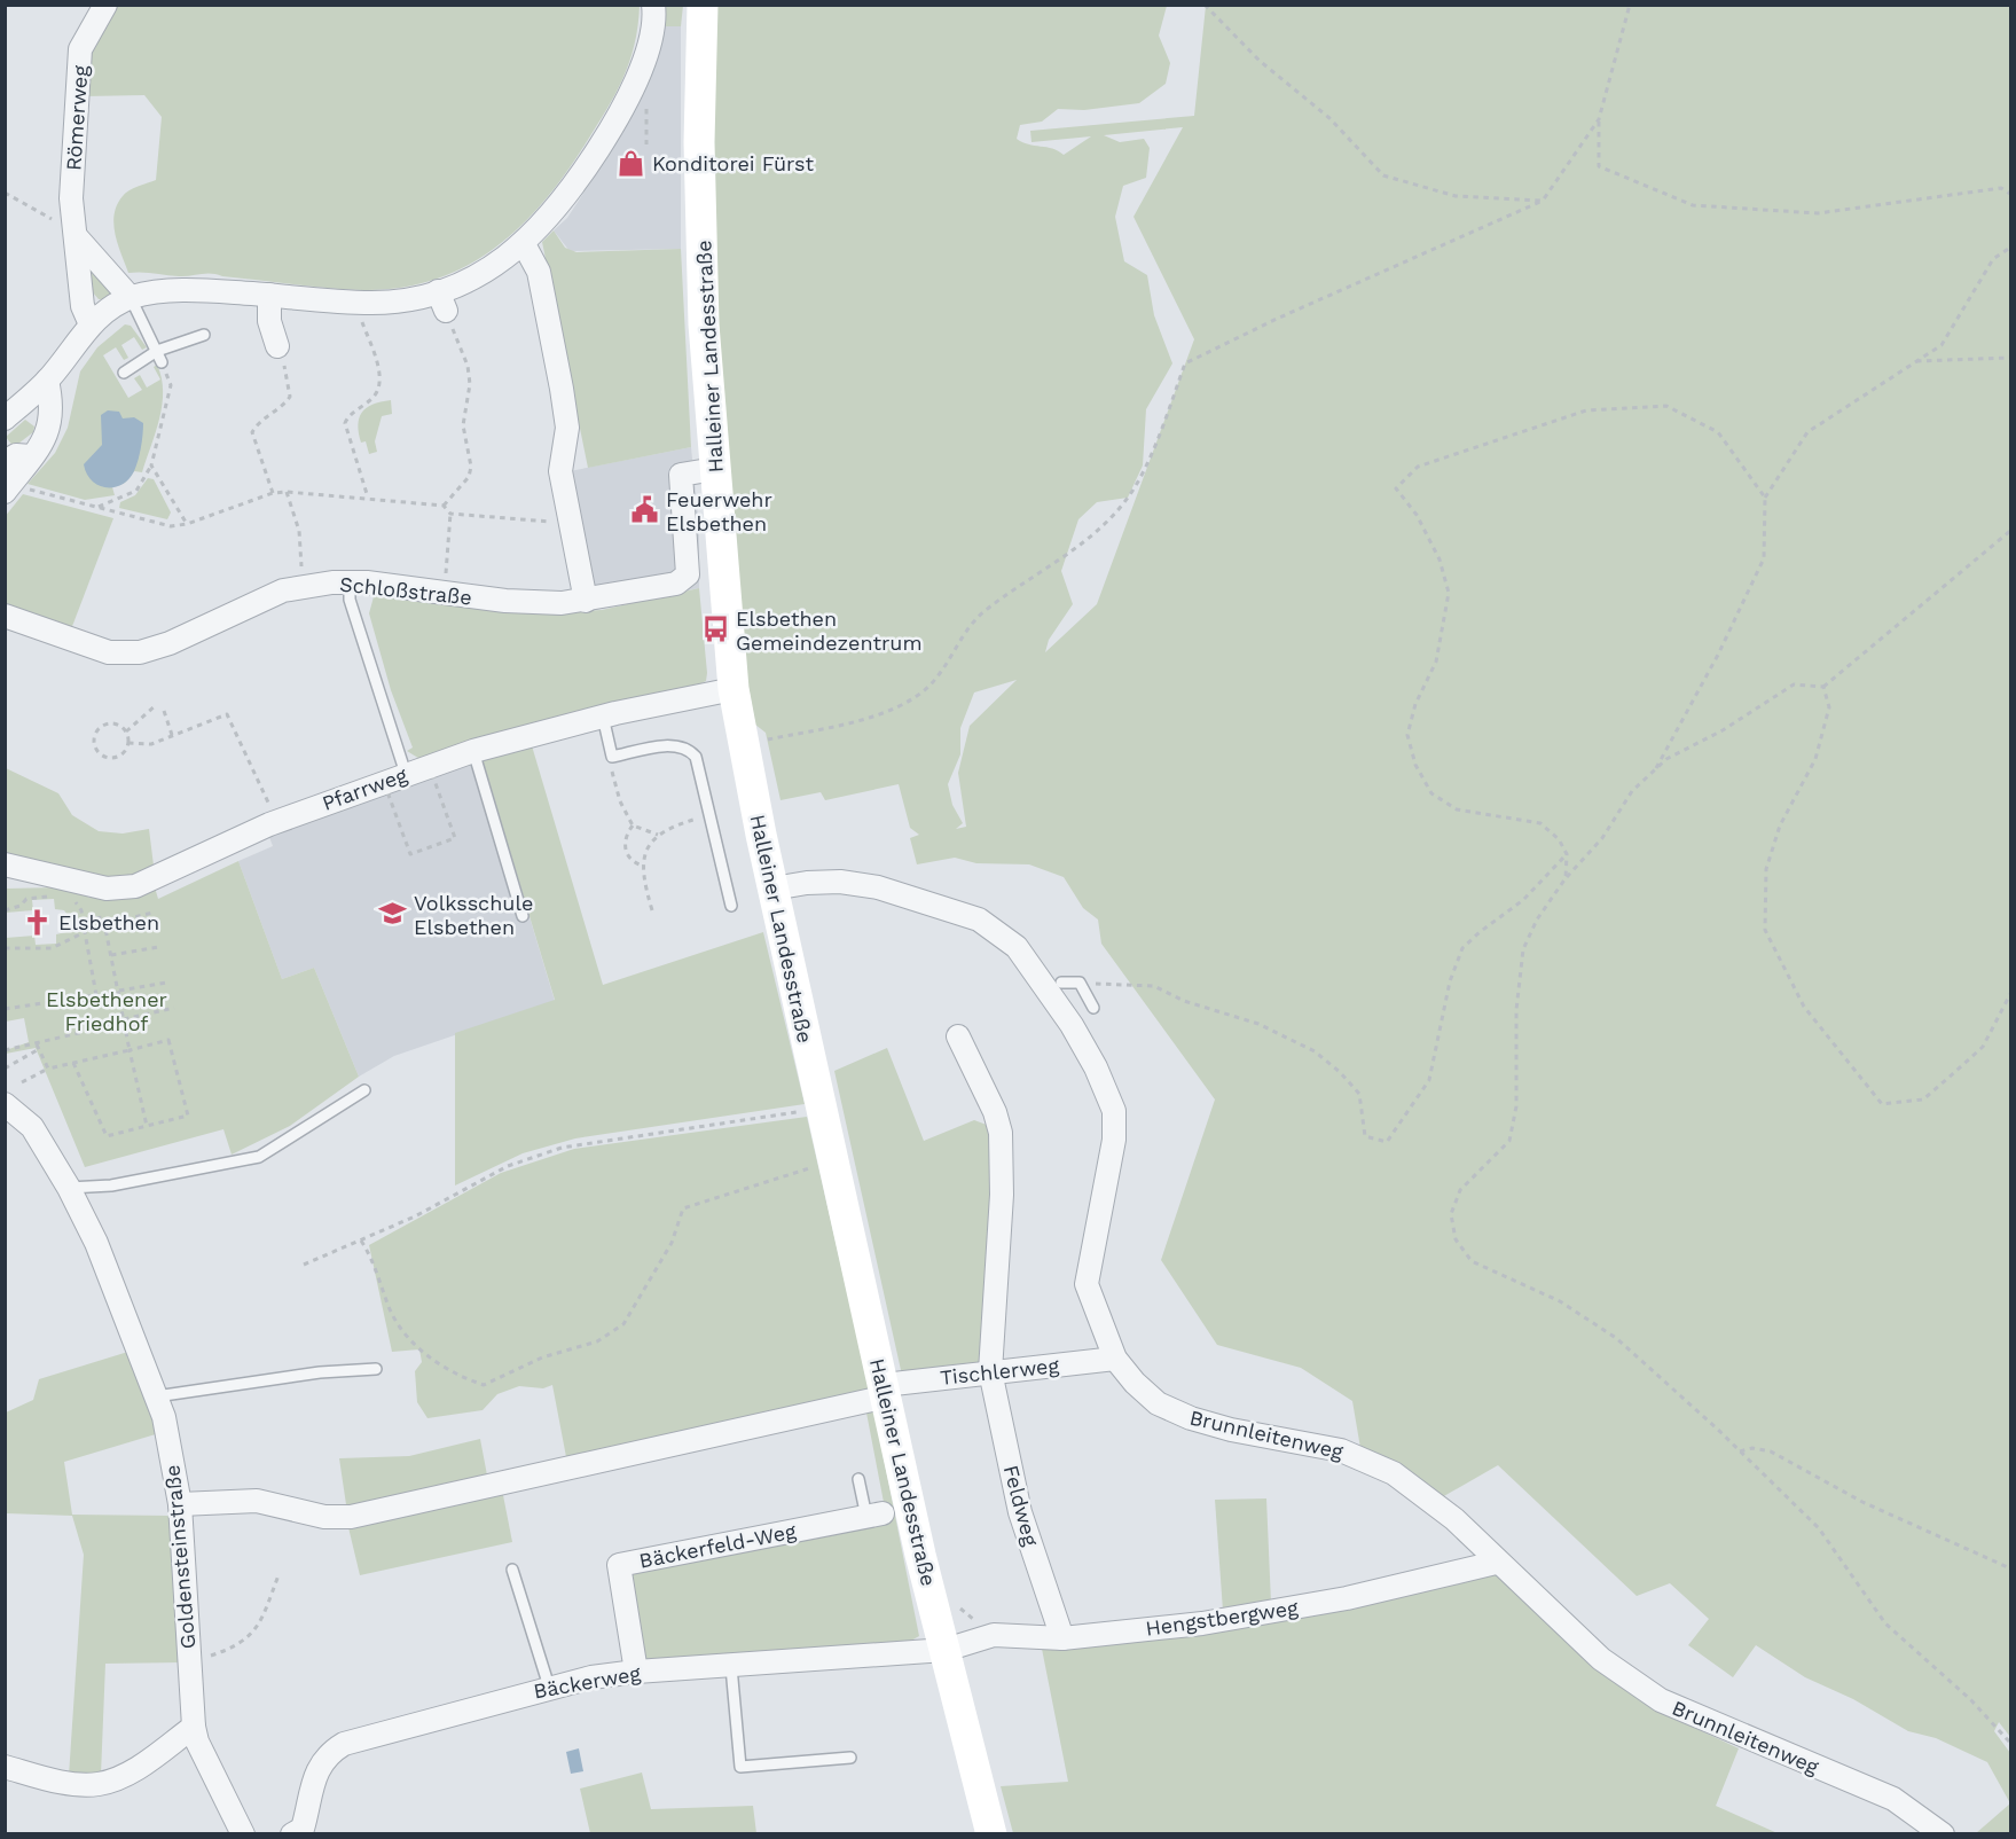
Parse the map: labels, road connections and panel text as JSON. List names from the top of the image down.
{
  "streets": {
    "main road": ["Halleiner Landesstraße"],
    "street": [
      "Römerweg",
      "Schloßstraße",
      "Pfarrweg",
      "Tischlerweg",
      "Brunnleitenweg",
      "Feldweg",
      "Bäckerfeld-Weg",
      "Goldensteinstraße",
      "Hengstbergweg",
      "Bäckerweg"
    ]
  },
  "crossings": [
    ["Halleiner Landesstraße", "Schloßstraße"],
    ["Halleiner Landesstraße", "Pfarrweg"],
    ["Halleiner Landesstraße", "Tischlerweg"],
    ["Halleiner Landesstraße", "Brunnleitenweg"],
    ["Halleiner Landesstraße", "Hengstbergweg"],
    ["Halleiner Landesstraße", "Bäckerweg"],
    ["Tischlerweg", "Brunnleitenweg"],
    ["Tischlerweg", "Feldweg"],
    ["Tischlerweg", "Goldensteinstraße"],
    ["Brunnleitenweg", "Hengstbergweg"],
    ["Feldweg", "Hengstbergweg"],
    ["Bäckerfeld-Weg", "Bäckerweg"],
    ["Hengstbergweg", "Bäckerweg"]
  ],
  "parks": ["Elsbethener Friedhof"],
  "places": {
    "shop": ["Konditorei Fürst"],
    "public building": ["Feuerwehr Elsbethen"],
    "bus stop": ["Elsbethen Gemeindezentrum"],
    "school or university": ["Volksschule Elsbethen"],
    "church": ["Elsbethen"]
  }
}
